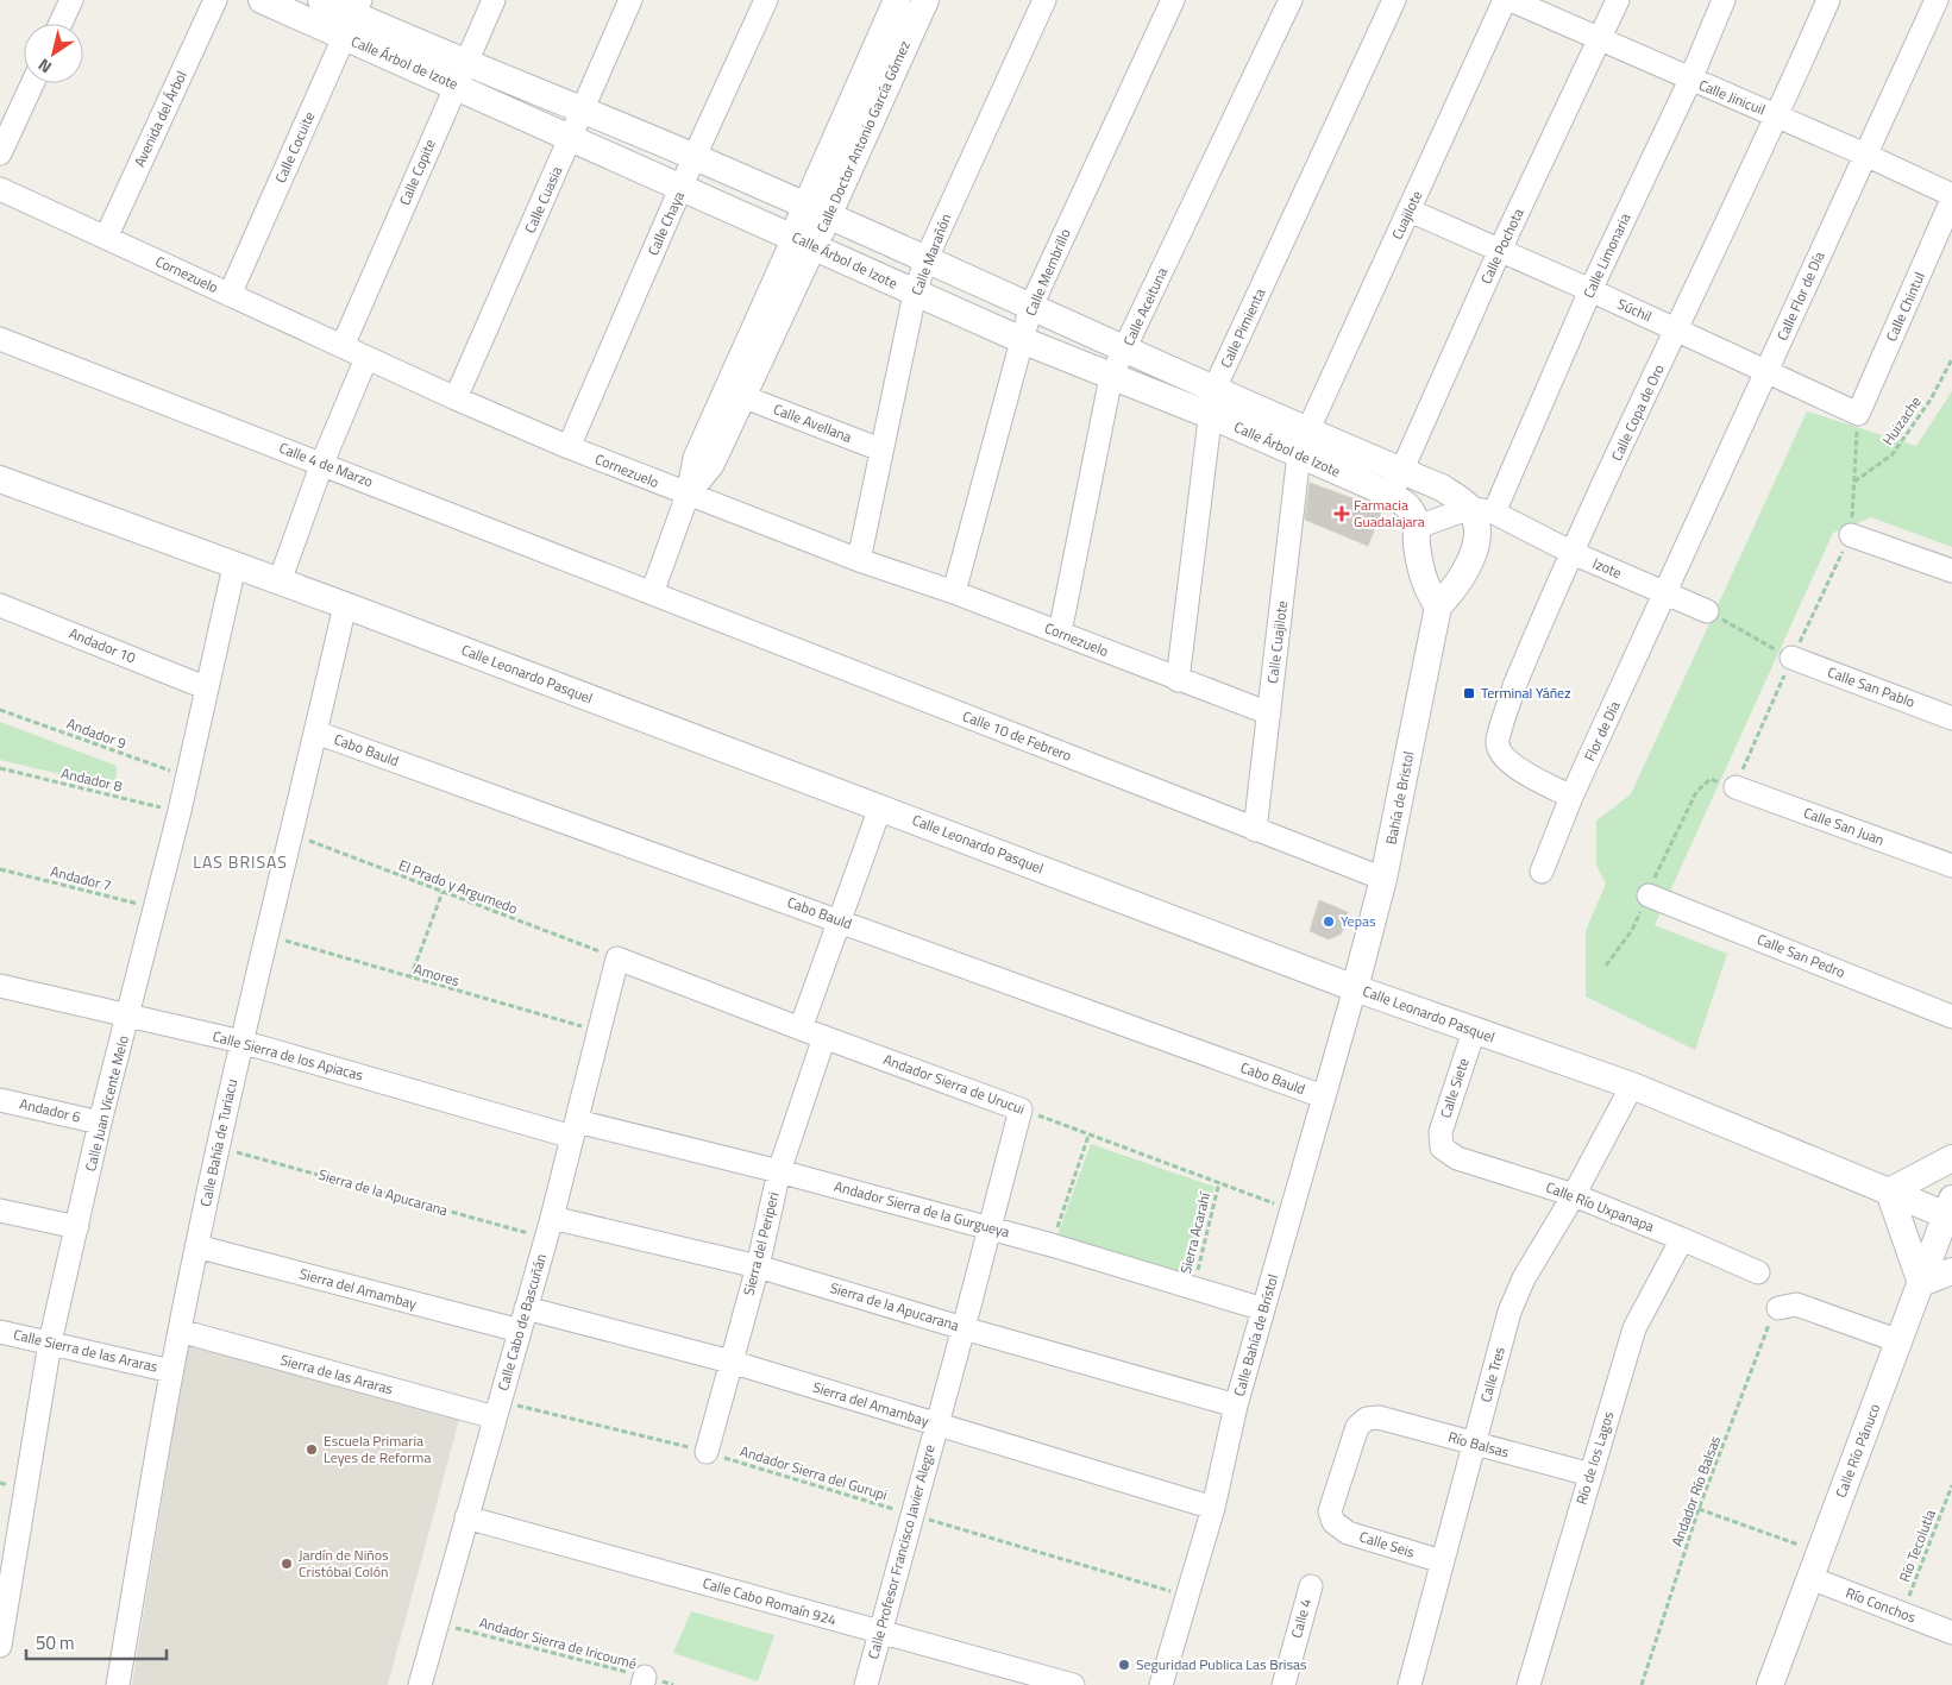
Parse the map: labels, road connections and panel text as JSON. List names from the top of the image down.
{
  "streets": {
    "street": [
      "Calle Árbol de Izote",
      "Calle Jinicuil",
      "Avenida del Árbol",
      "Calle Doctor Antonio García Gómez",
      "Calle Cocuite",
      "Calle Copite",
      "Calle Cuasia",
      "Cuajilote",
      "Calle Chaya",
      "Calle Pochota",
      "Calle Marañón",
      "Calle Limonaria",
      "Calle Membrillo",
      "Cornezuelo",
      "Calle Flor de Día",
      "Calle Aceituna",
      "Calle Chintul",
      "Súchil",
      "Calle Pimienta",
      "Calle Copa de Oro",
      "Calle Avellana",
      "Calle 4 de Marzo",
      "Izote",
      "Calle Cuajilote",
      "Andador 10",
      "Calle Leonardo Pasquel",
      "Calle San Pablo",
      "Flor de Día",
      "Calle 10 de Febrero",
      "Cabo Bauld",
      "Bahía de Bristol",
      "Calle San Juan",
      "Calle San Pedro",
      "Calle Sierra de los Apiacas",
      "Andador Sierra de Urucui",
      "Calle Siete",
      "Calle Juan Vicente Melo",
      "Andador 6",
      "Calle Bahía de Turiacu",
      "Sierra de la Apucarana",
      "Calle Río Uxpanapa",
      "Andador Sierra de la Gurgueya",
      "Sierra del Periperi",
      "Sierra del Amambay",
      "Calle Cabo de Bascuñán",
      "Calle Bahía de Brístol",
      "Calle Sierra de las Araras",
      "Sierra de las Araras",
      "Calle Tres",
      "Río Balsas",
      "Calle Río Pánuco",
      "Río de los Lagos",
      "Calle Seis",
      "Calle Profesor Francisco Javier Alegre",
      "Calle Cabo Romaín 924",
      "Río Conchos",
      "Calle 4"
    ],
    "path": [
      "Huizache",
      "Andador 9",
      "Andador 8",
      "Andador 7",
      "El Prado y Argumedo",
      "Amores",
      "Sierra Acarahí",
      "Andador Sierra del Gurupi",
      "Andador Río Balsas",
      "Río Tecolutla",
      "Andador Sierra de Iricoumé"
    ]
  },
  "crossings": [
    ["Calle Árbol de Izote", "Calle Doctor Antonio García Gómez"],
    ["Calle Árbol de Izote", "Calle Cocuite"],
    ["Calle Árbol de Izote", "Calle Copite"],
    ["Calle Árbol de Izote", "Calle Cuasia"],
    ["Calle Árbol de Izote", "Cuajilote"],
    ["Calle Árbol de Izote", "Calle Chaya"],
    ["Calle Árbol de Izote", "Calle Pochota"],
    ["Calle Árbol de Izote", "Calle Marañón"],
    ["Calle Árbol de Izote", "Calle Limonaria"],
    ["Calle Árbol de Izote", "Calle Membrillo"],
    ["Calle Árbol de Izote", "Calle Aceituna"],
    ["Calle Árbol de Izote", "Calle Pimienta"],
    ["Calle Árbol de Izote", "Izote"],
    ["Calle Árbol de Izote", "Calle Cuajilote"],
    ["Calle Árbol de Izote", "Bahía de Bristol"],
    ["Calle Jinicuil", "Calle Pochota"],
    ["Calle Jinicuil", "Calle Limonaria"],
    ["Calle Jinicuil", "Calle Flor de Día"],
    ["Calle Jinicuil", "Calle Chintul"],
    ["Calle Jinicuil", "Calle Copa de Oro"],
    ["Avenida del Árbol", "Cornezuelo"],
    ["Calle Doctor Antonio García Gómez", "Cornezuelo"],
    ["Calle Doctor Antonio García Gómez", "Calle Avellana"],
    ["Calle Doctor Antonio García Gómez", "Calle 4 de Marzo"],
    ["Calle Doctor Antonio García Gómez", "Calle 10 de Febrero"],
    ["Calle Cocuite", "Cornezuelo"],
    ["Calle Copite", "Cornezuelo"],
    ["Calle Cuasia", "Cornezuelo"],
    ["Cuajilote", "Súchil"],
    ["Calle Chaya", "Cornezuelo"],
    ["Calle Pochota", "Súchil"],
    ["Calle Marañón", "Cornezuelo"],
    ["Calle Marañón", "Calle Avellana"],
    ["Calle Limonaria", "Súchil"],
    ["Calle Limonaria", "Izote"],
    ["Calle Limonaria", "Bahía de Bristol"],
    ["Calle Membrillo", "Cornezuelo"],
    ["Cornezuelo", "Calle Aceituna"],
    ["Cornezuelo", "Calle Pimienta"],
    ["Cornezuelo", "Calle Cuajilote"],
    ["Calle Flor de Día", "Súchil"],
    ["Calle Flor de Día", "Izote"],
    ["Calle Flor de Día", "Flor de Día"],
    ["Calle Chintul", "Súchil"],
    ["Súchil", "Calle Copa de Oro"],
    ["Calle Copa de Oro", "Izote"],
    ["Calle Copa de Oro", "Flor de Día"],
    ["Calle 4 de Marzo", "Calle 10 de Febrero"],
    ["Izote", "Flor de Día"],
    ["Izote", "Bahía de Bristol"],
    ["Calle Cuajilote", "Calle 10 de Febrero"],
    ["Andador 10", "Calle Juan Vicente Melo"],
    ["Calle Leonardo Pasquel", "Bahía de Bristol"],
    ["Calle Leonardo Pasquel", "Calle Siete"],
    ["Calle Leonardo Pasquel", "Calle Juan Vicente Melo"],
    ["Calle Leonardo Pasquel", "Calle Bahía de Turiacu"],
    ["Calle Leonardo Pasquel", "Calle Bahía de Brístol"],
    ["Calle Leonardo Pasquel", "Calle Tres"],
    ["Calle Leonardo Pasquel", "Calle Río Pánuco"],
    ["Andador 9", "Calle Juan Vicente Melo"],
    ["Calle 10 de Febrero", "Bahía de Bristol"],
    ["Cabo Bauld", "Calle Bahía de Turiacu"],
    ["Cabo Bauld", "Calle Bahía de Brístol"],
    ["Andador 8", "Calle Juan Vicente Melo"],
    ["Bahía de Bristol", "Calle Bahía de Brístol"],
    ["Andador 7", "Calle Juan Vicente Melo"],
    ["El Prado y Argumedo", "Andador Sierra de Urucui"],
    ["El Prado y Argumedo", "Calle Bahía de Turiacu"],
    ["El Prado y Argumedo", "Calle Cabo de Bascuñán"],
    ["Amores", "Calle Bahía de Turiacu"],
    ["Amores", "Calle Cabo de Bascuñán"],
    ["Calle Sierra de los Apiacas", "Calle Juan Vicente Melo"],
    ["Calle Sierra de los Apiacas", "Calle Bahía de Turiacu"],
    ["Calle Sierra de los Apiacas", "Andador Sierra de la Gurgueya"],
    ["Calle Sierra de los Apiacas", "Calle Cabo de Bascuñán"],
    ["Andador Sierra de Urucui", "Sierra Acarahí"],
    ["Andador Sierra de Urucui", "Sierra del Periperi"],
    ["Andador Sierra de Urucui", "Calle Cabo de Bascuñán"],
    ["Andador Sierra de Urucui", "Calle Bahía de Brístol"],
    ["Andador Sierra de Urucui", "Calle Profesor Francisco Javier Alegre"],
    ["Calle Siete", "Calle Río Uxpanapa"],
    ["Calle Juan Vicente Melo", "Andador 6"],
    ["Calle Juan Vicente Melo", "Calle Sierra de las Araras"],
    ["Calle Bahía de Turiacu", "Sierra de la Apucarana"],
    ["Calle Bahía de Turiacu", "Sierra del Amambay"],
    ["Calle Bahía de Turiacu", "Calle Sierra de las Araras"],
    ["Calle Bahía de Turiacu", "Sierra de las Araras"],
    ["Sierra de la Apucarana", "Sierra del Periperi"],
    ["Sierra de la Apucarana", "Calle Cabo de Bascuñán"],
    ["Sierra de la Apucarana", "Calle Bahía de Brístol"],
    ["Sierra de la Apucarana", "Calle Profesor Francisco Javier Alegre"],
    ["Calle Río Uxpanapa", "Calle Tres"],
    ["Calle Río Uxpanapa", "Río de los Lagos"],
    ["Andador Sierra de la Gurgueya", "Sierra Acarahí"],
    ["Andador Sierra de la Gurgueya", "Sierra del Periperi"],
    ["Andador Sierra de la Gurgueya", "Calle Cabo de Bascuñán"],
    ["Andador Sierra de la Gurgueya", "Calle Bahía de Brístol"],
    ["Andador Sierra de la Gurgueya", "Calle Profesor Francisco Javier Alegre"],
    ["Sierra del Periperi", "Sierra del Amambay"],
    ["Sierra del Periperi", "Andador Sierra del Gurupi"],
    ["Sierra del Amambay", "Calle Cabo de Bascuñán"],
    ["Sierra del Amambay", "Calle Bahía de Brístol"],
    ["Sierra del Amambay", "Calle Profesor Francisco Javier Alegre"],
    ["Calle Cabo de Bascuñán", "Sierra de las Araras"],
    ["Calle Cabo de Bascuñán", "Andador Sierra del Gurupi"],
    ["Calle Cabo de Bascuñán", "Calle Cabo Romaín 924"],
    ["Calle Cabo de Bascuñán", "Andador Sierra de Iricoumé"],
    ["Calle Bahía de Brístol", "Andador Sierra del Gurupi"],
    ["Sierra de las Araras", "Andador Sierra del Gurupi"],
    ["Calle Tres", "Río Balsas"],
    ["Calle Tres", "Calle Seis"],
    ["Río Balsas", "Río de los Lagos"],
    ["Río Balsas", "Calle Seis"],
    ["Calle Río Pánuco", "Río Conchos"],
    ["Andador Sierra del Gurupi", "Calle Profesor Francisco Javier Alegre"],
    ["Río Tecolutla", "Río Conchos"],
    ["Calle Profesor Francisco Javier Alegre", "Calle Cabo Romaín 924"]
  ],
  "districts": ["LAS BRISAS"],
  "places": {
    "health": ["Farmacia Guadalajara"],
    "transit": ["Terminal Yáñez"],
    "other": [
      "Yepas",
      "Escuela Primaria Leyes de Reforma",
      "Jardín de Niños Cristóbal Colón",
      "Seguridad Publica Las Brisas"
    ]
  },
  "scale_bar": "50 m",
  "north": "bottom left"
}
